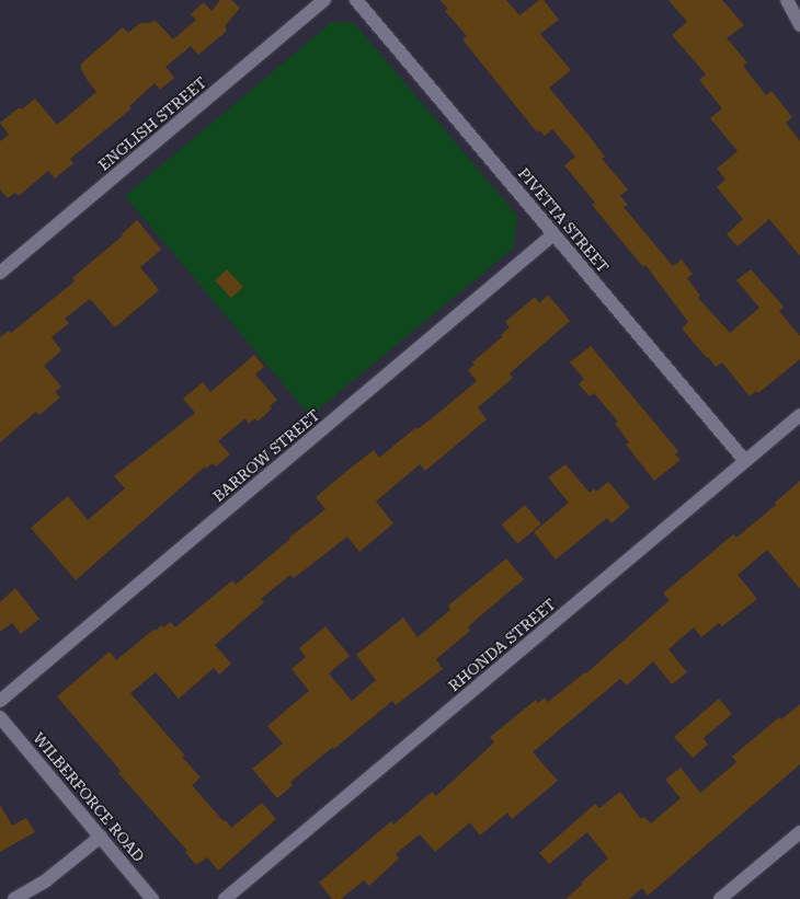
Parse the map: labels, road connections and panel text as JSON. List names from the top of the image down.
{
  "streets": {
    "street": [
      "ENGLISH STREET",
      "PIVETTA STREET",
      "BARROW STREET",
      "RHONDA STREET",
      "WILBERFORCE ROAD"
    ]
  },
  "crossings": [
    ["PIVETTA STREET", "BARROW STREET"],
    ["PIVETTA STREET", "RHONDA STREET"]
  ]
}
